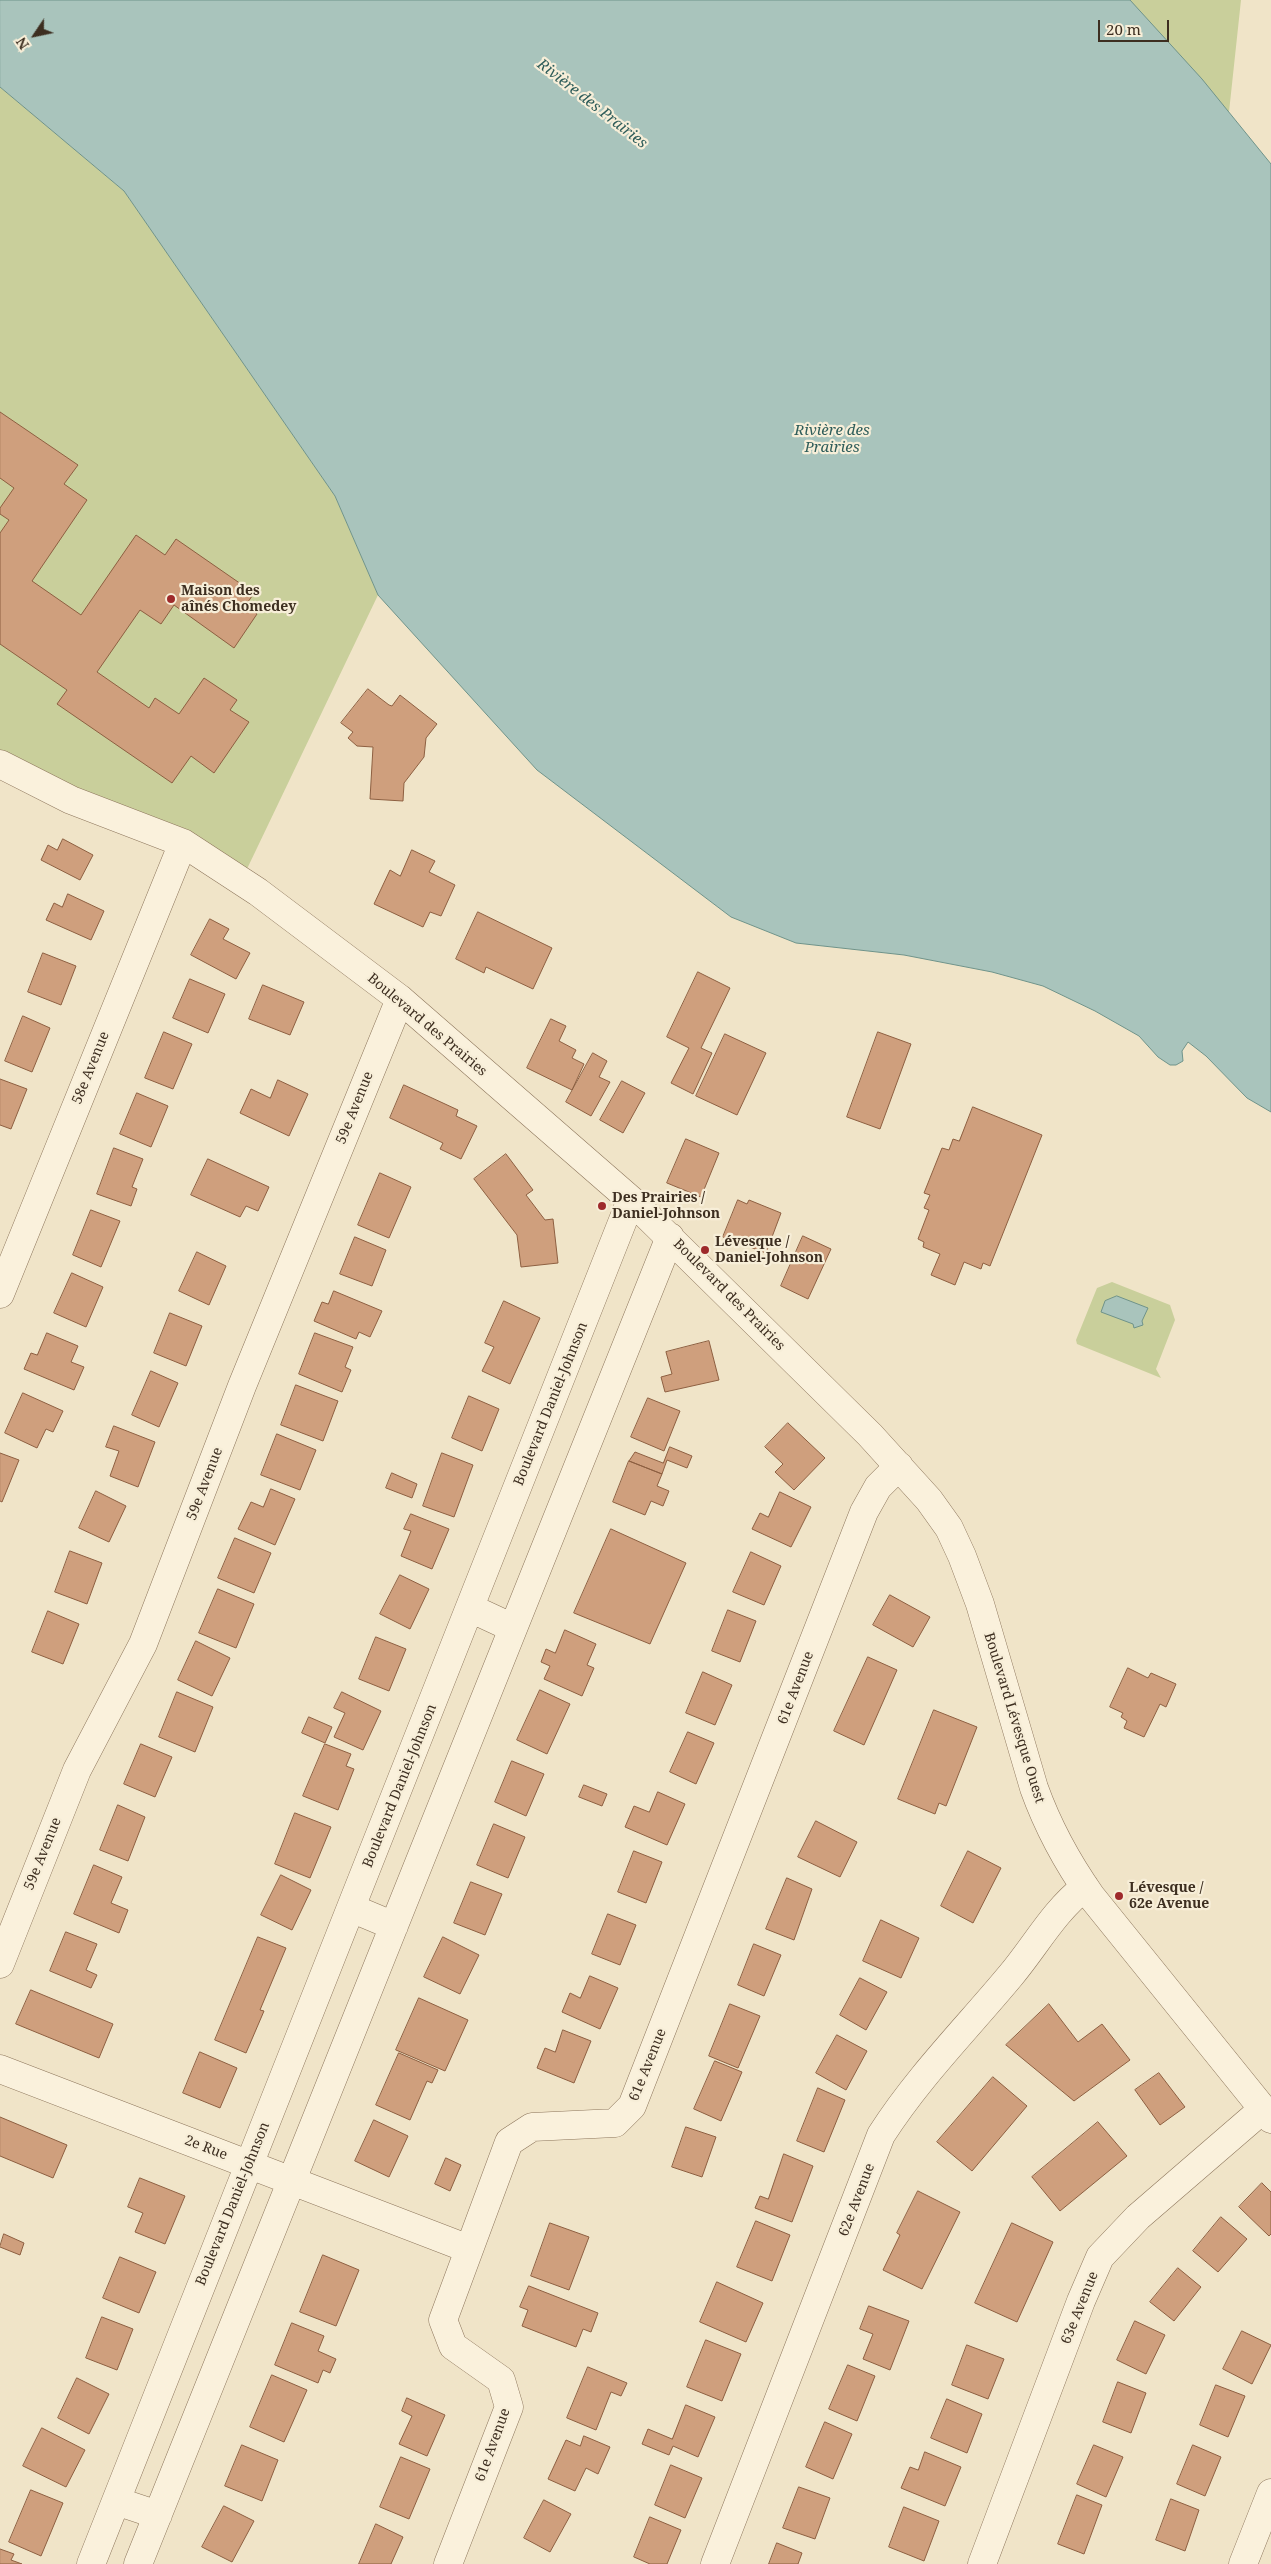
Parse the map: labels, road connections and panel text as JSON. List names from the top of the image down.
{
  "streets": {
    "street": [
      "Boulevard des Prairies",
      "58e Avenue",
      "59e Avenue",
      "Boulevard Daniel-Johnson",
      "61e Avenue",
      "Boulevard Lévesque Ouest",
      "2e Rue",
      "62e Avenue",
      "63e Avenue"
    ]
  },
  "crossings": [
    ["Boulevard des Prairies", "58e Avenue"],
    ["Boulevard des Prairies", "59e Avenue"],
    ["Boulevard des Prairies", "Boulevard Daniel-Johnson"],
    ["Boulevard des Prairies", "Boulevard Lévesque Ouest"],
    ["Boulevard Daniel-Johnson", "2e Rue"],
    ["61e Avenue", "Boulevard Lévesque Ouest"],
    ["61e Avenue", "2e Rue"],
    ["Boulevard Lévesque Ouest", "62e Avenue"],
    ["Boulevard Lévesque Ouest", "63e Avenue"]
  ],
  "water": ["Rivière des Prairies"],
  "places": [
    "Maison des aînés Chomedey",
    "Des Prairies / Daniel-Johnson",
    "Lévesque / Daniel-Johnson",
    "Lévesque / 62e Avenue"
  ],
  "scale_bar": "20 m",
  "north": "bottom left"
}
